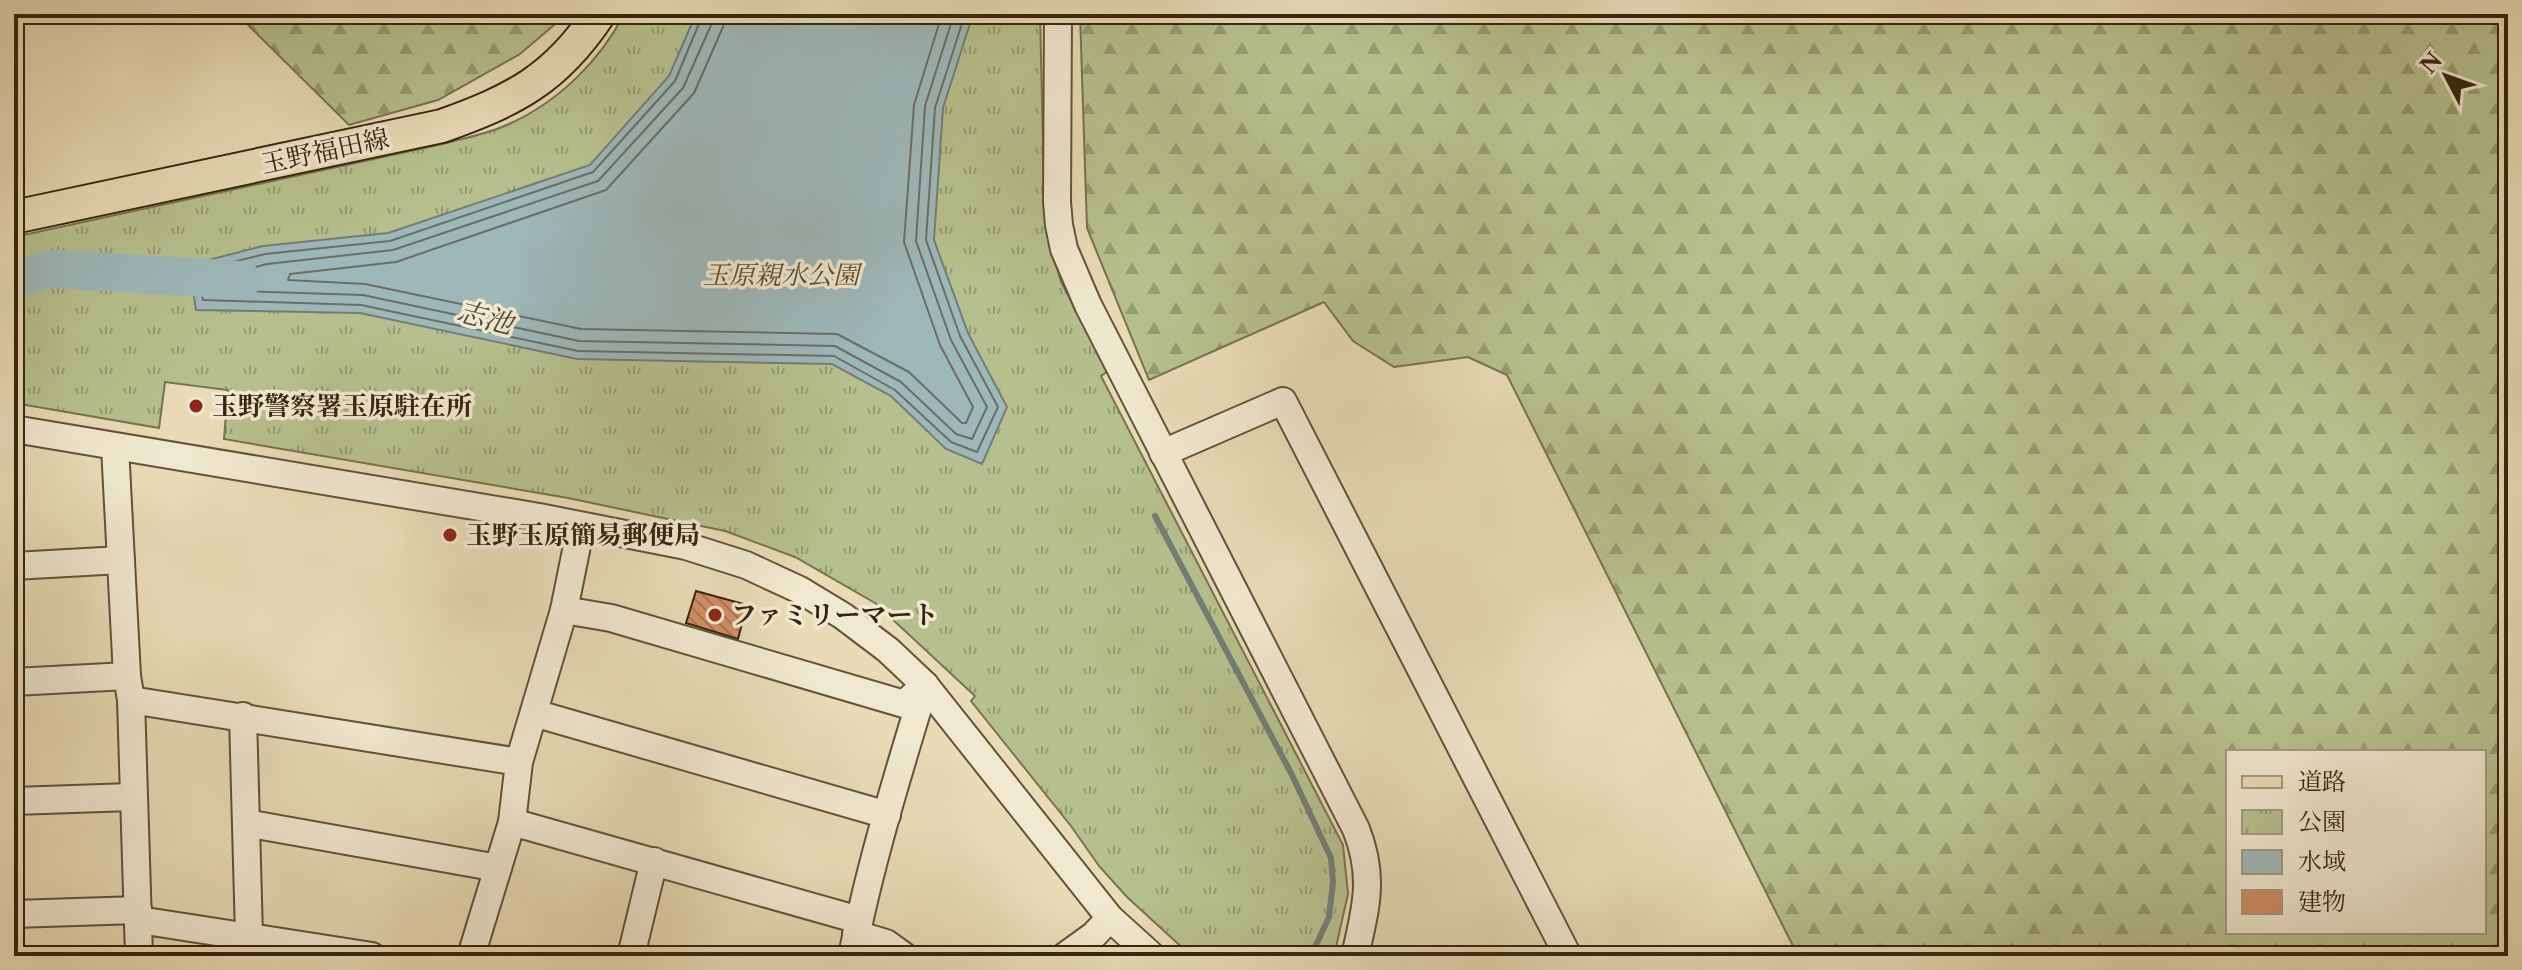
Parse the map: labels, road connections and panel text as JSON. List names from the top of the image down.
{
  "streets": {
    "main road": ["玉野福田線"]
  },
  "water": ["志池"],
  "parks": ["玉原親水公園"],
  "places": ["玉野警察署玉原駐在所", "玉野玉原簡易郵便局", "ファミリーマート"],
  "legend": [
    "道路",
    "公園",
    "水域",
    "建物"
  ],
  "north": "top left"
}
